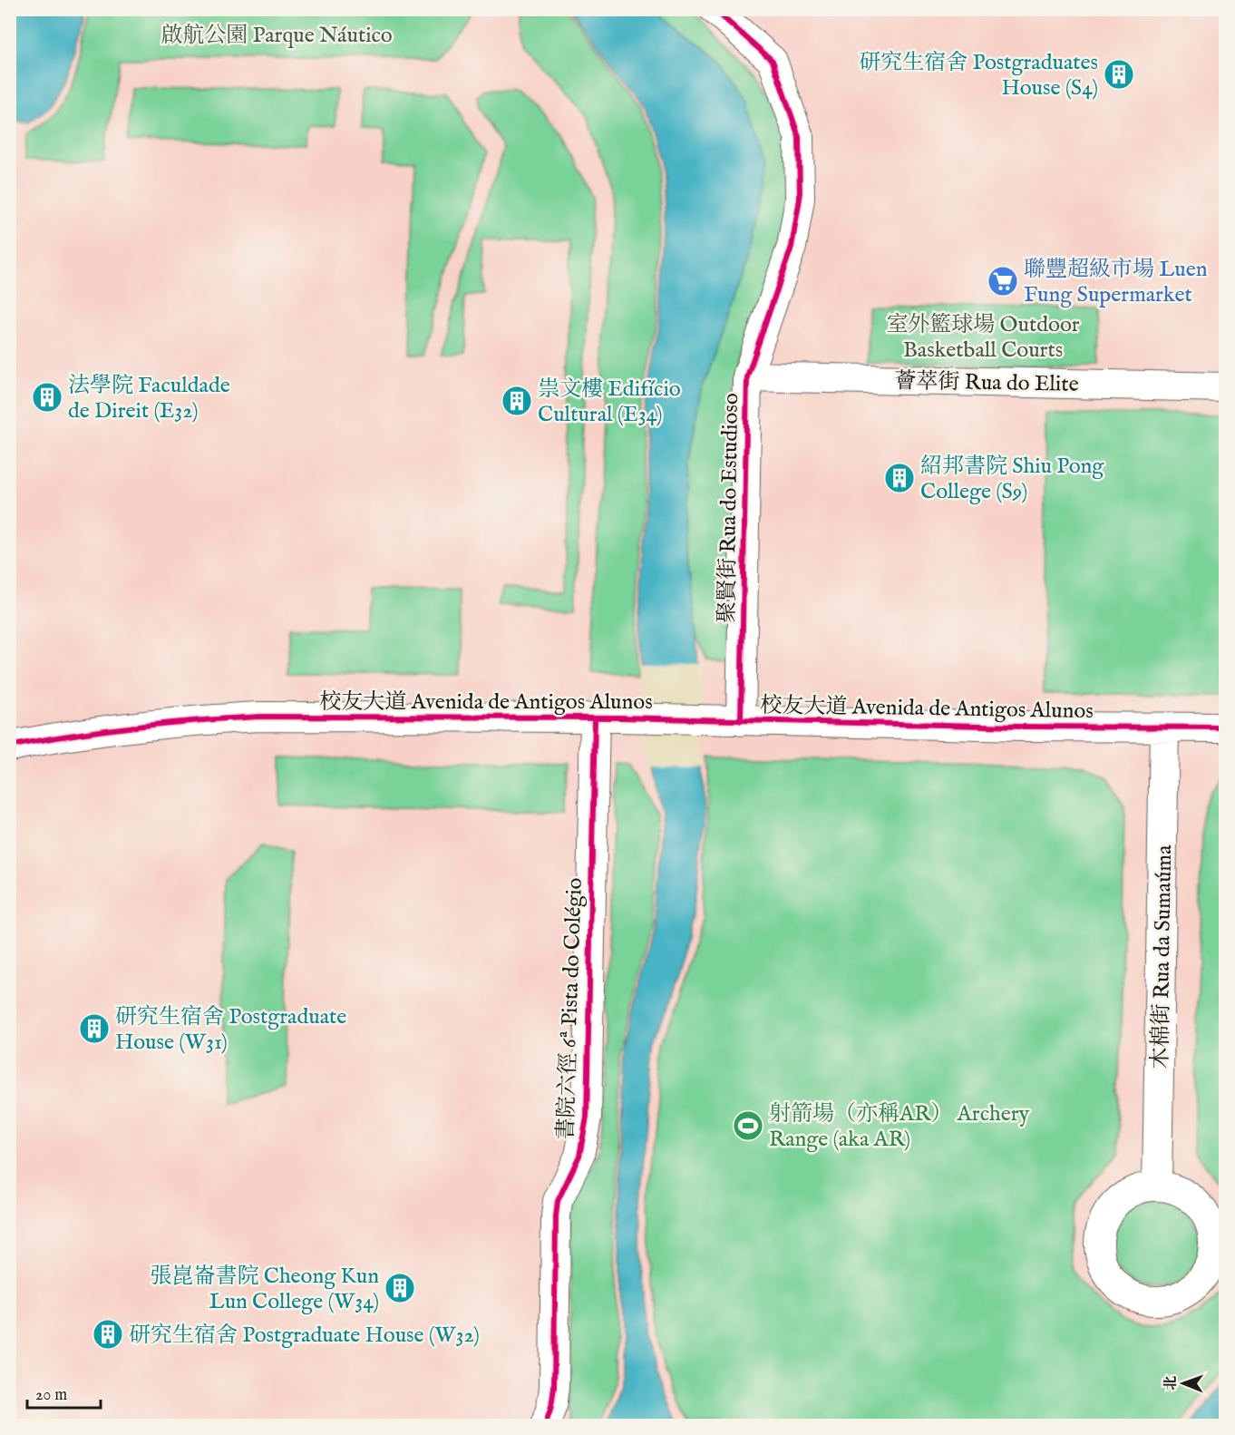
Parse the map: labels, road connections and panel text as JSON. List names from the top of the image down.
{
  "streets": {
    "street": [
      "薈萃街 Rua do Elite",
      "聚賢街 Rua do Estudioso",
      "校友大道 Avenida de Antigos Alunos",
      "木棉街 Rua da Sumaúma",
      "書院六徑 6ª Pista do Colégio"
    ]
  },
  "crossings": [
    ["薈萃街 Rua do Elite", "聚賢街 Rua do Estudioso"],
    ["聚賢街 Rua do Estudioso", "校友大道 Avenida de Antigos Alunos"],
    ["校友大道 Avenida de Antigos Alunos", "木棉街 Rua da Sumaúma"],
    ["校友大道 Avenida de Antigos Alunos", "書院六徑 6ª Pista do Colégio"]
  ],
  "parks": ["啟航公園 Parque Náutico", "室外籃球場 Outdoor Basketball Courts"],
  "places": {
    "building": [
      "研究生宿舍 Postgraduates House (S4)",
      "法學院 Faculdade de Direit (E32)",
      "祟文樓 Edifício Cultural (E34)",
      "紹邦書院 Shiu Pong College (S9)",
      "研究生宿舍 Postgraduate House (W31)",
      "張崑崙書院 Cheong Kun Lun College (W34)",
      "研究生宿舍 Postgraduate House (W32)"
    ],
    "supermarket": ["聯豐超級市場 Luen Fung Supermarket"],
    "sports": ["射箭場（亦稱AR） Archery Range (aka AR)"]
  },
  "scale_bar": "20 m",
  "north": "left"
}
